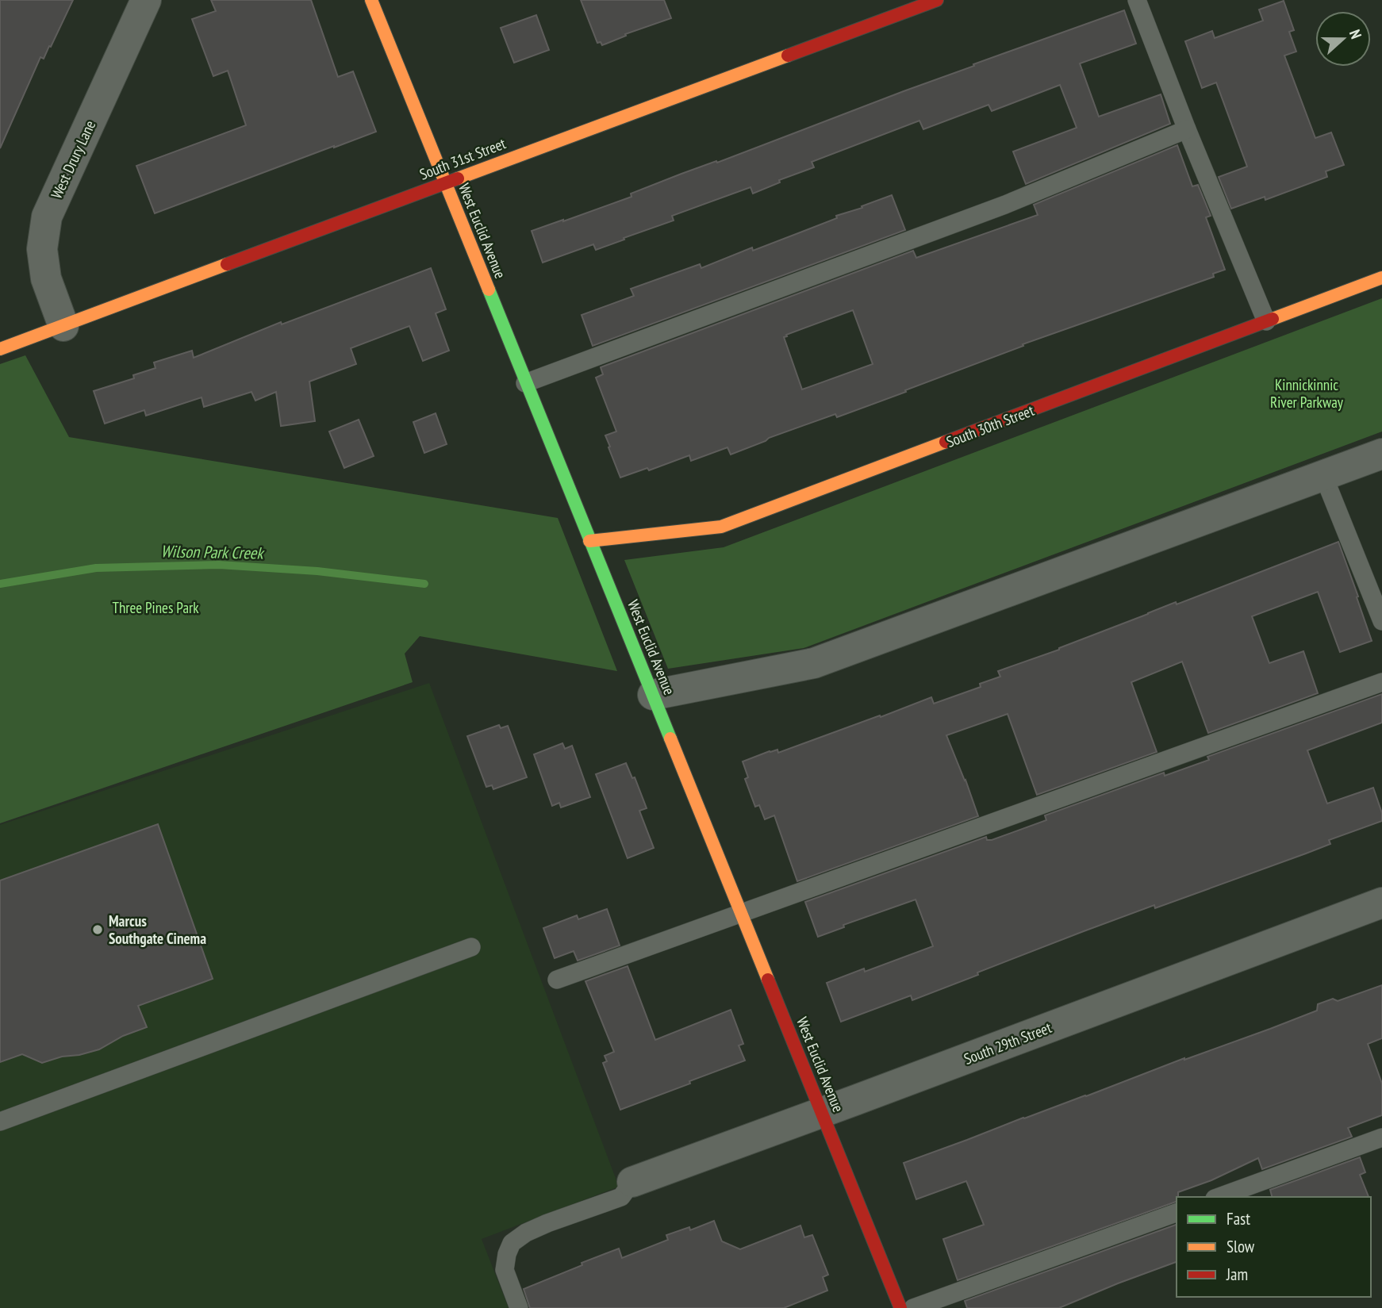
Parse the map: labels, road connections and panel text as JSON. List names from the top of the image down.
{
  "streets": {
    "street": [
      "South 31st Street",
      "West Drury Lane",
      "West Euclid Avenue",
      "South 30th Street",
      "South 29th Street"
    ]
  },
  "crossings": [
    ["South 31st Street", "West Drury Lane"],
    ["South 31st Street", "West Euclid Avenue"],
    ["West Euclid Avenue", "South 30th Street"],
    ["West Euclid Avenue", "South 29th Street"]
  ],
  "water": ["Wilson Park Creek"],
  "parks": ["Kinnickinnic River Parkway", "Three Pines Park"],
  "places": ["Marcus Southgate Cinema"],
  "legend": ["Fast", "Slow", "Jam"],
  "north": "right"
}
